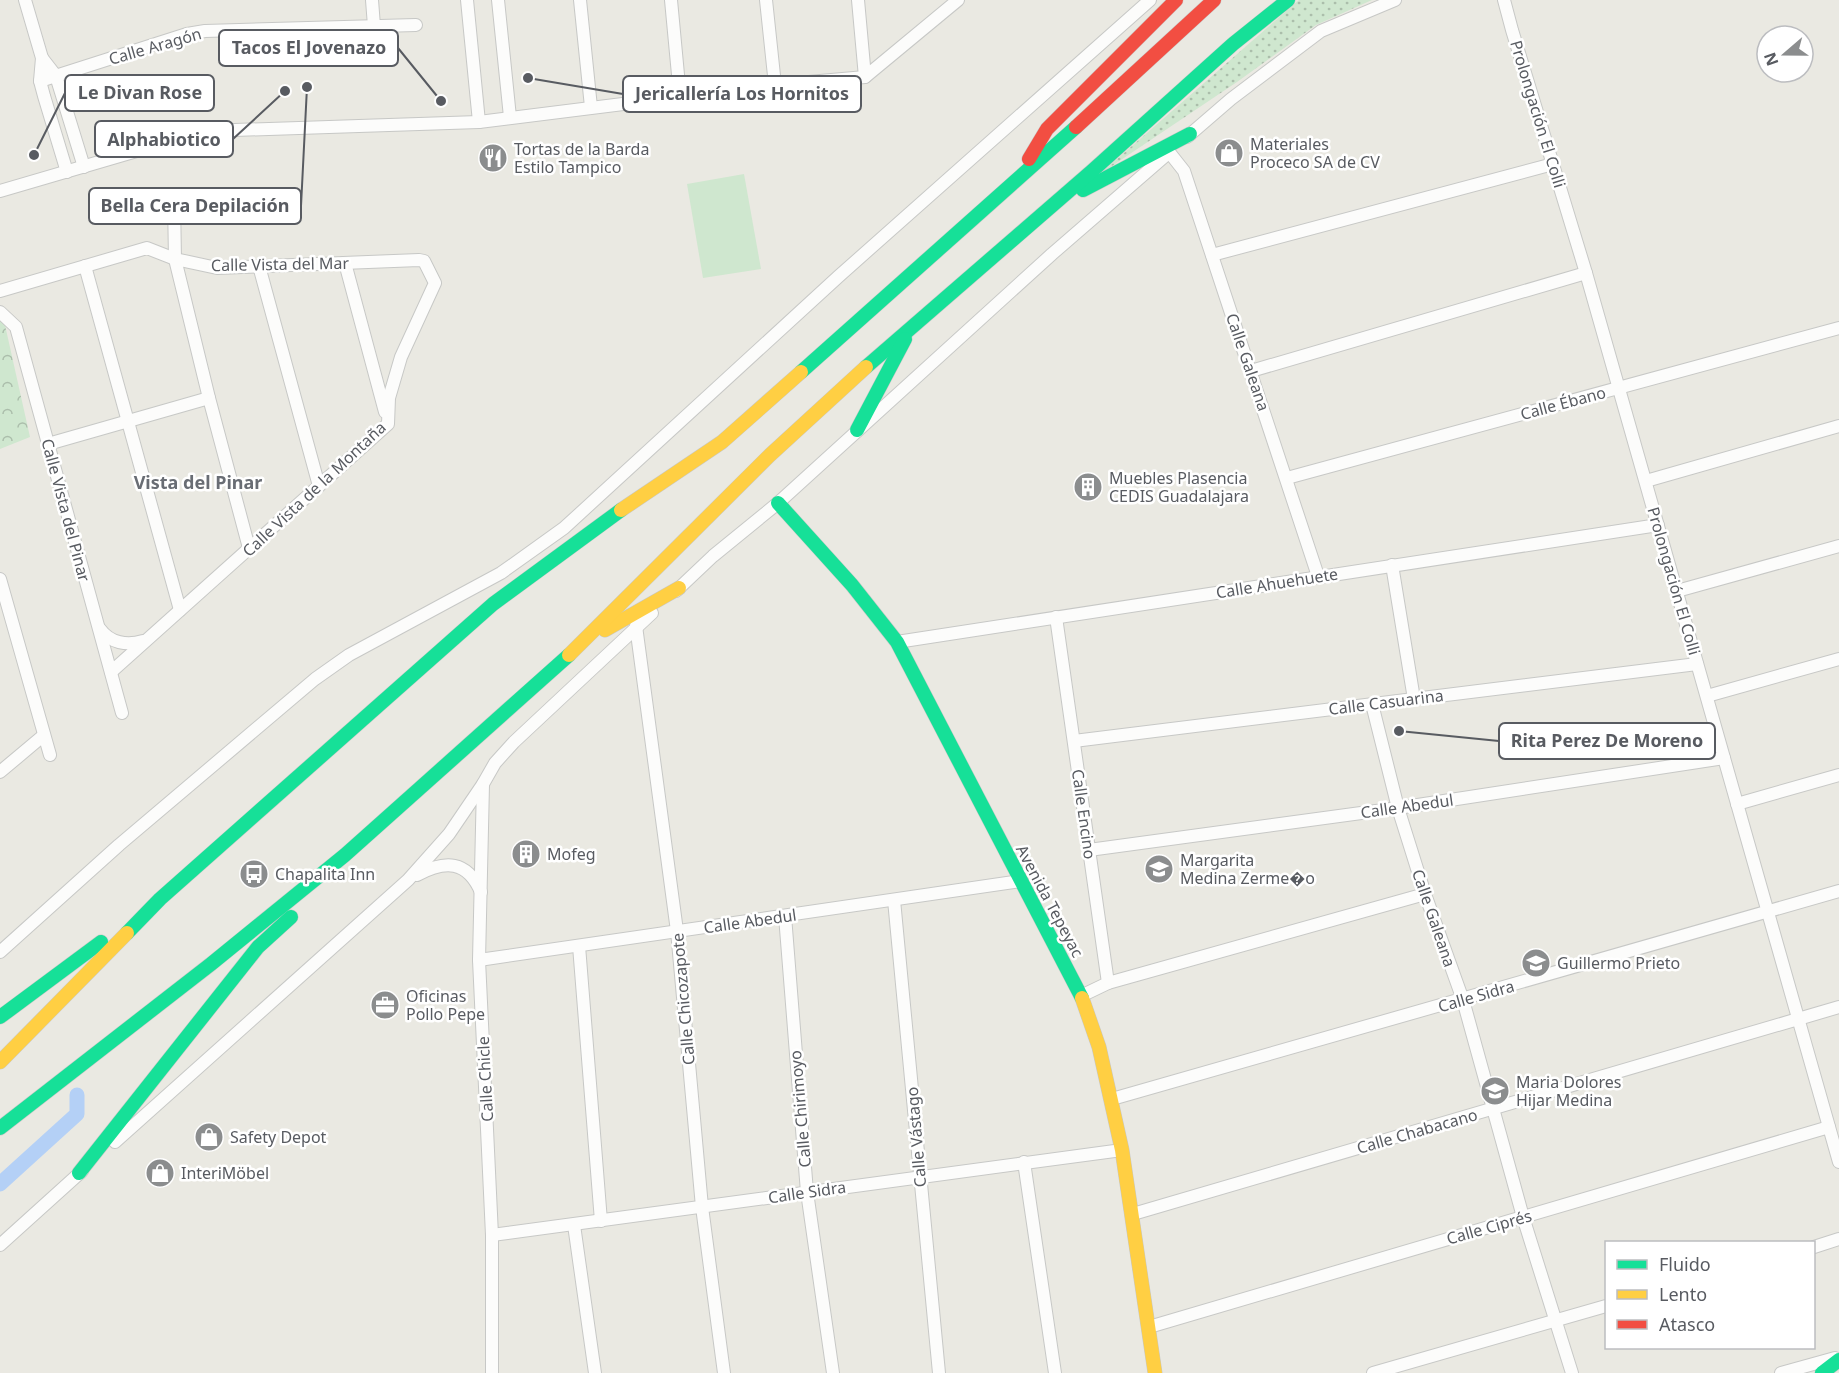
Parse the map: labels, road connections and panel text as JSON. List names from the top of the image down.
{
  "streets": {
    "main road": ["Avenida Tepeyac"],
    "street": [
      "Calle Aragón",
      "Prolongación El Colli",
      "Calle Vista del Mar",
      "Calle Galeana",
      "Calle Ébano",
      "Calle Vista de la Montaña",
      "Calle Vista del Pinar",
      "Calle Ahuehuete",
      "Calle Casuarina",
      "Calle Abedul",
      "Calle Encino",
      "Calle Sidra",
      "Calle Chicozapote",
      "Calle Chicle",
      "Calle Chirimoyo",
      "Calle Chabacano",
      "Calle Vástago",
      "Calle Ciprés"
    ]
  },
  "crossings": [
    ["Prolongación El Colli", "Calle Ébano"],
    ["Prolongación El Colli", "Calle Ahuehuete"],
    ["Prolongación El Colli", "Calle Casuarina"],
    ["Prolongación El Colli", "Calle Abedul"],
    ["Prolongación El Colli", "Calle Sidra"],
    ["Prolongación El Colli", "Calle Chabacano"],
    ["Prolongación El Colli", "Calle Ciprés"],
    ["Calle Vista del Mar", "Calle Vista de la Montaña"],
    ["Calle Galeana", "Calle Ébano"],
    ["Calle Galeana", "Calle Ahuehuete"],
    ["Calle Galeana", "Calle Casuarina"],
    ["Calle Galeana", "Calle Abedul"],
    ["Calle Galeana", "Calle Sidra"],
    ["Calle Galeana", "Calle Chabacano"],
    ["Calle Galeana", "Calle Ciprés"],
    ["Calle Vista de la Montaña", "Calle Vista del Pinar"],
    ["Calle Ahuehuete", "Calle Encino"],
    ["Calle Ahuehuete", "Avenida Tepeyac"],
    ["Calle Casuarina", "Calle Encino"],
    ["Calle Abedul", "Calle Encino"],
    ["Calle Abedul", "Avenida Tepeyac"],
    ["Calle Abedul", "Calle Chicozapote"],
    ["Calle Abedul", "Calle Chicle"],
    ["Calle Abedul", "Calle Chirimoyo"],
    ["Calle Abedul", "Calle Vástago"],
    ["Avenida Tepeyac", "Calle Sidra"],
    ["Avenida Tepeyac", "Calle Chabacano"],
    ["Avenida Tepeyac", "Calle Ciprés"],
    ["Calle Sidra", "Calle Chicozapote"],
    ["Calle Sidra", "Calle Chicle"],
    ["Calle Sidra", "Calle Chirimoyo"],
    ["Calle Sidra", "Calle Vástago"]
  ],
  "districts": ["Vista del Pinar"],
  "places": {
    "other": [
      "Jericallería Los Hornitos",
      "Bella Cera Depilación",
      "Alphabiotico",
      "Tacos El Jovenazo",
      "Le Divan Rose",
      "Rita Perez De Moreno"
    ],
    "shop": ["Materiales Proceco SA de CV", "Safety Depot", "InteriMöbel"],
    "restaurant": ["Tortas de la Barda Estilo Tampico"],
    "building": ["Muebles Plasencia CEDIS Guadalajara", "Mofeg"],
    "school or university": ["Margarita Medina Zerme�o", "Guillermo Prieto", "Maria Dolores Hijar Medina"],
    "bus stop": ["Chapalita Inn"],
    "office": ["Oficinas Pollo Pepe"]
  },
  "legend": ["Fluido", "Lento", "Atasco"],
  "north": "left"
}
